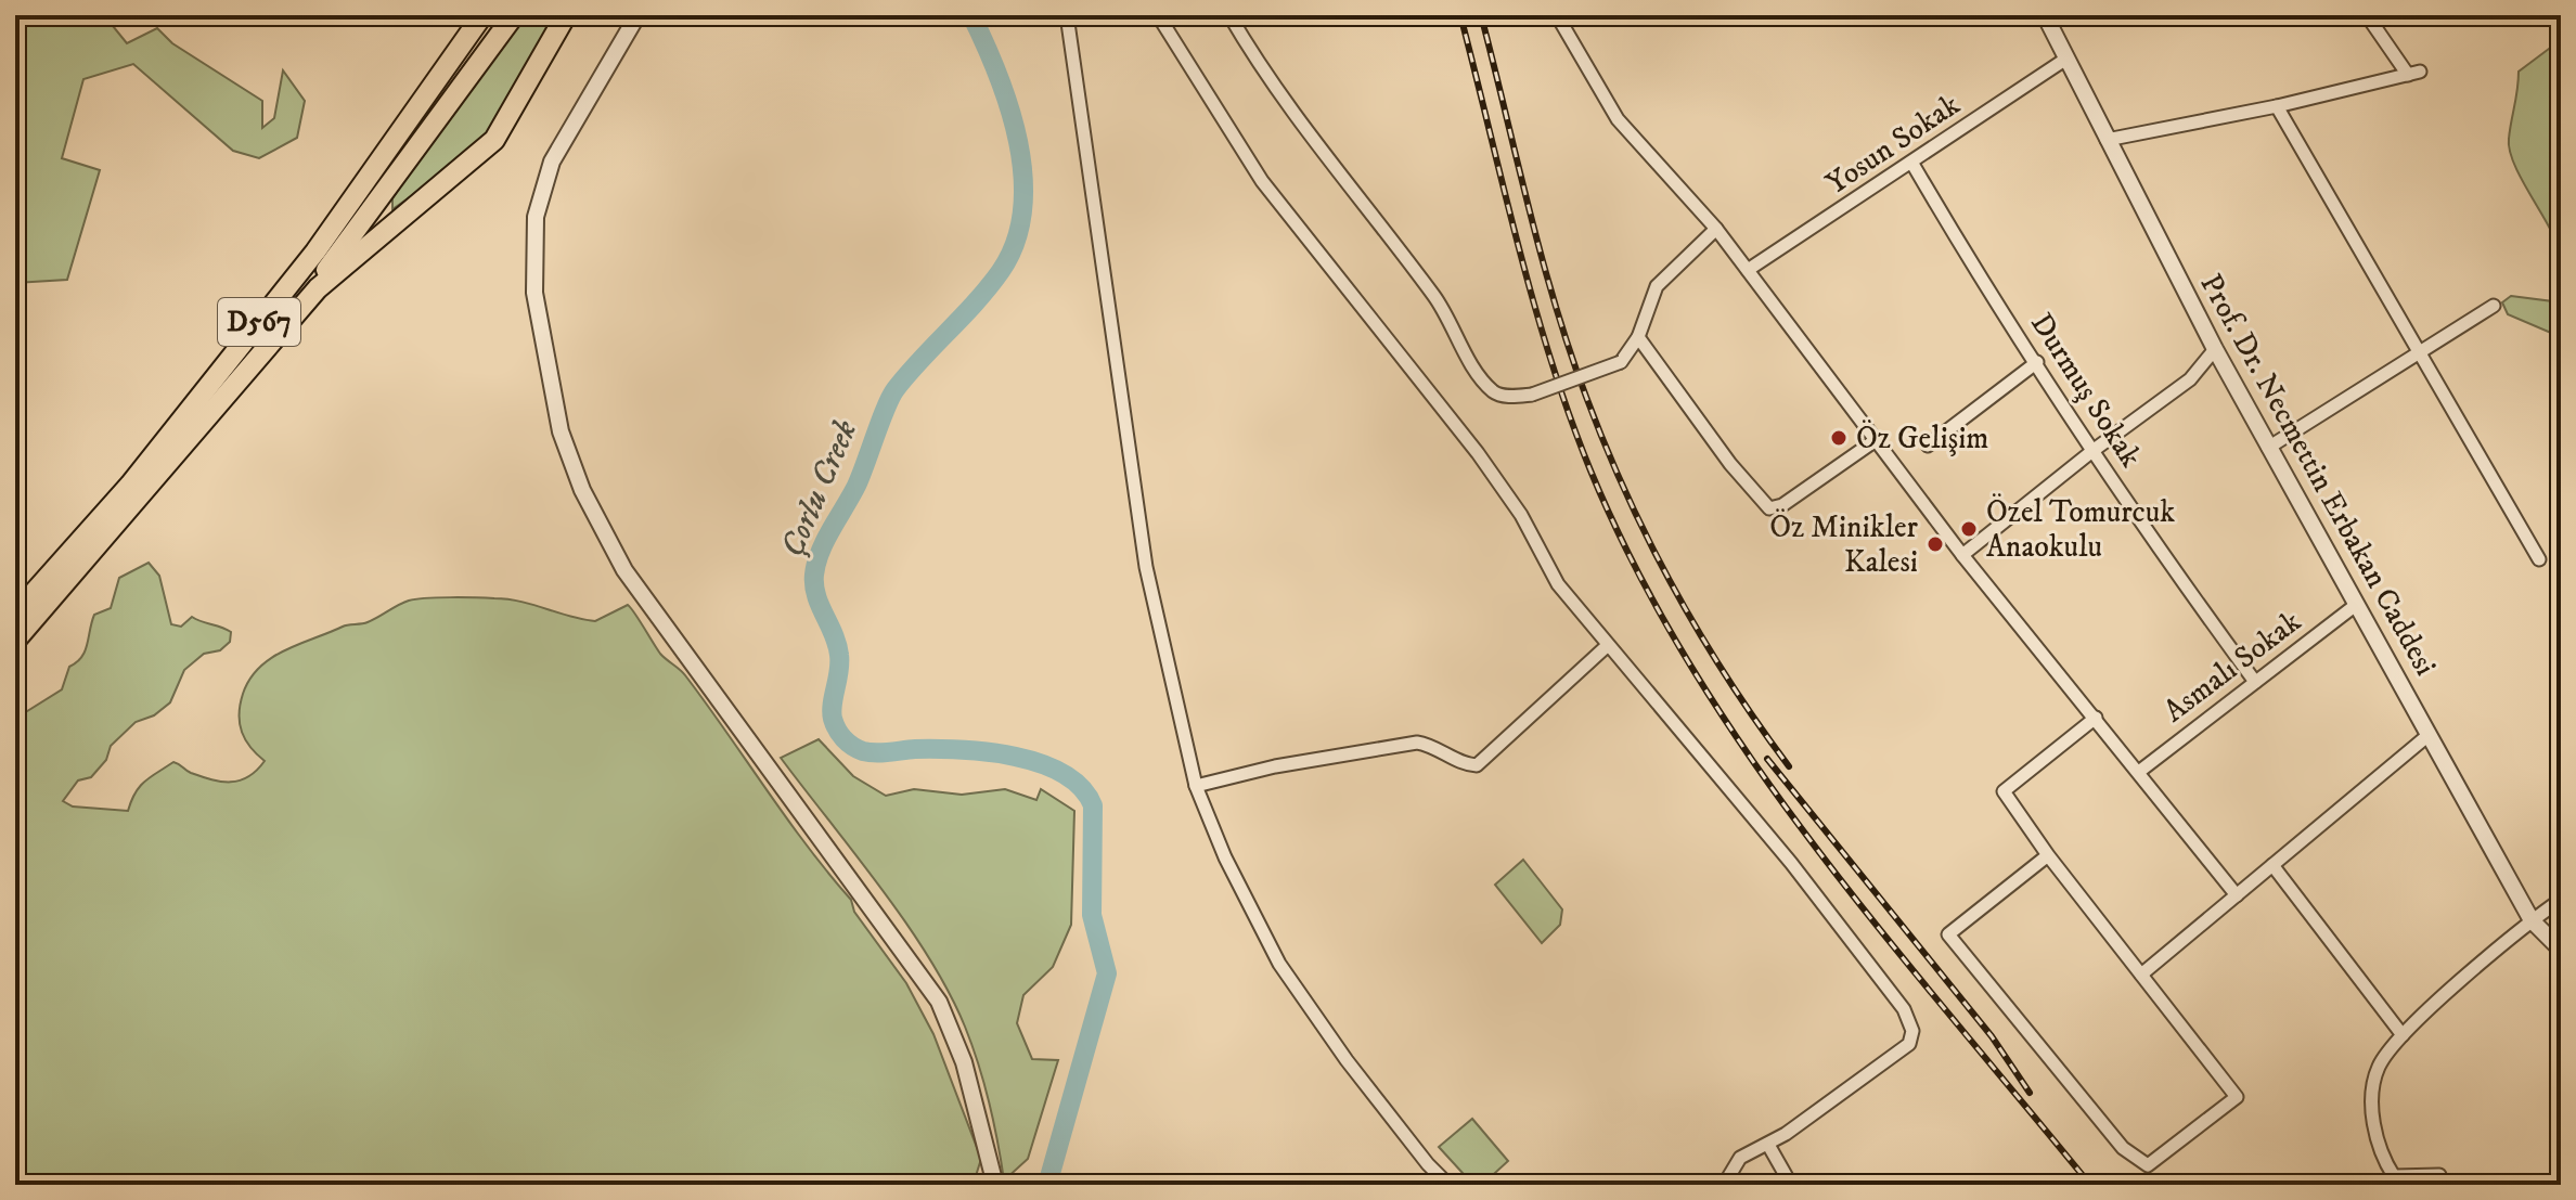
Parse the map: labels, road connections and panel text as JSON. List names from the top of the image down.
{
  "streets": {
    "highway": ["D567"],
    "street": [
      "Yosun Sokak",
      "Durmuş Sokak",
      "Prof. Dr. Necmettin Erbakan Caddesi",
      "Asmalı Sokak"
    ]
  },
  "crossings": [
    ["Yosun Sokak", "Durmuş Sokak"],
    ["Yosun Sokak", "Prof. Dr. Necmettin Erbakan Caddesi"],
    ["Durmuş Sokak", "Asmalı Sokak"],
    ["Prof. Dr. Necmettin Erbakan Caddesi", "Asmalı Sokak"]
  ],
  "water": ["Çorlu Creek"],
  "places": ["Öz Gelişim", "Özel Tomurcuk Anaokulu", "Öz Minikler Kalesi"]
}
